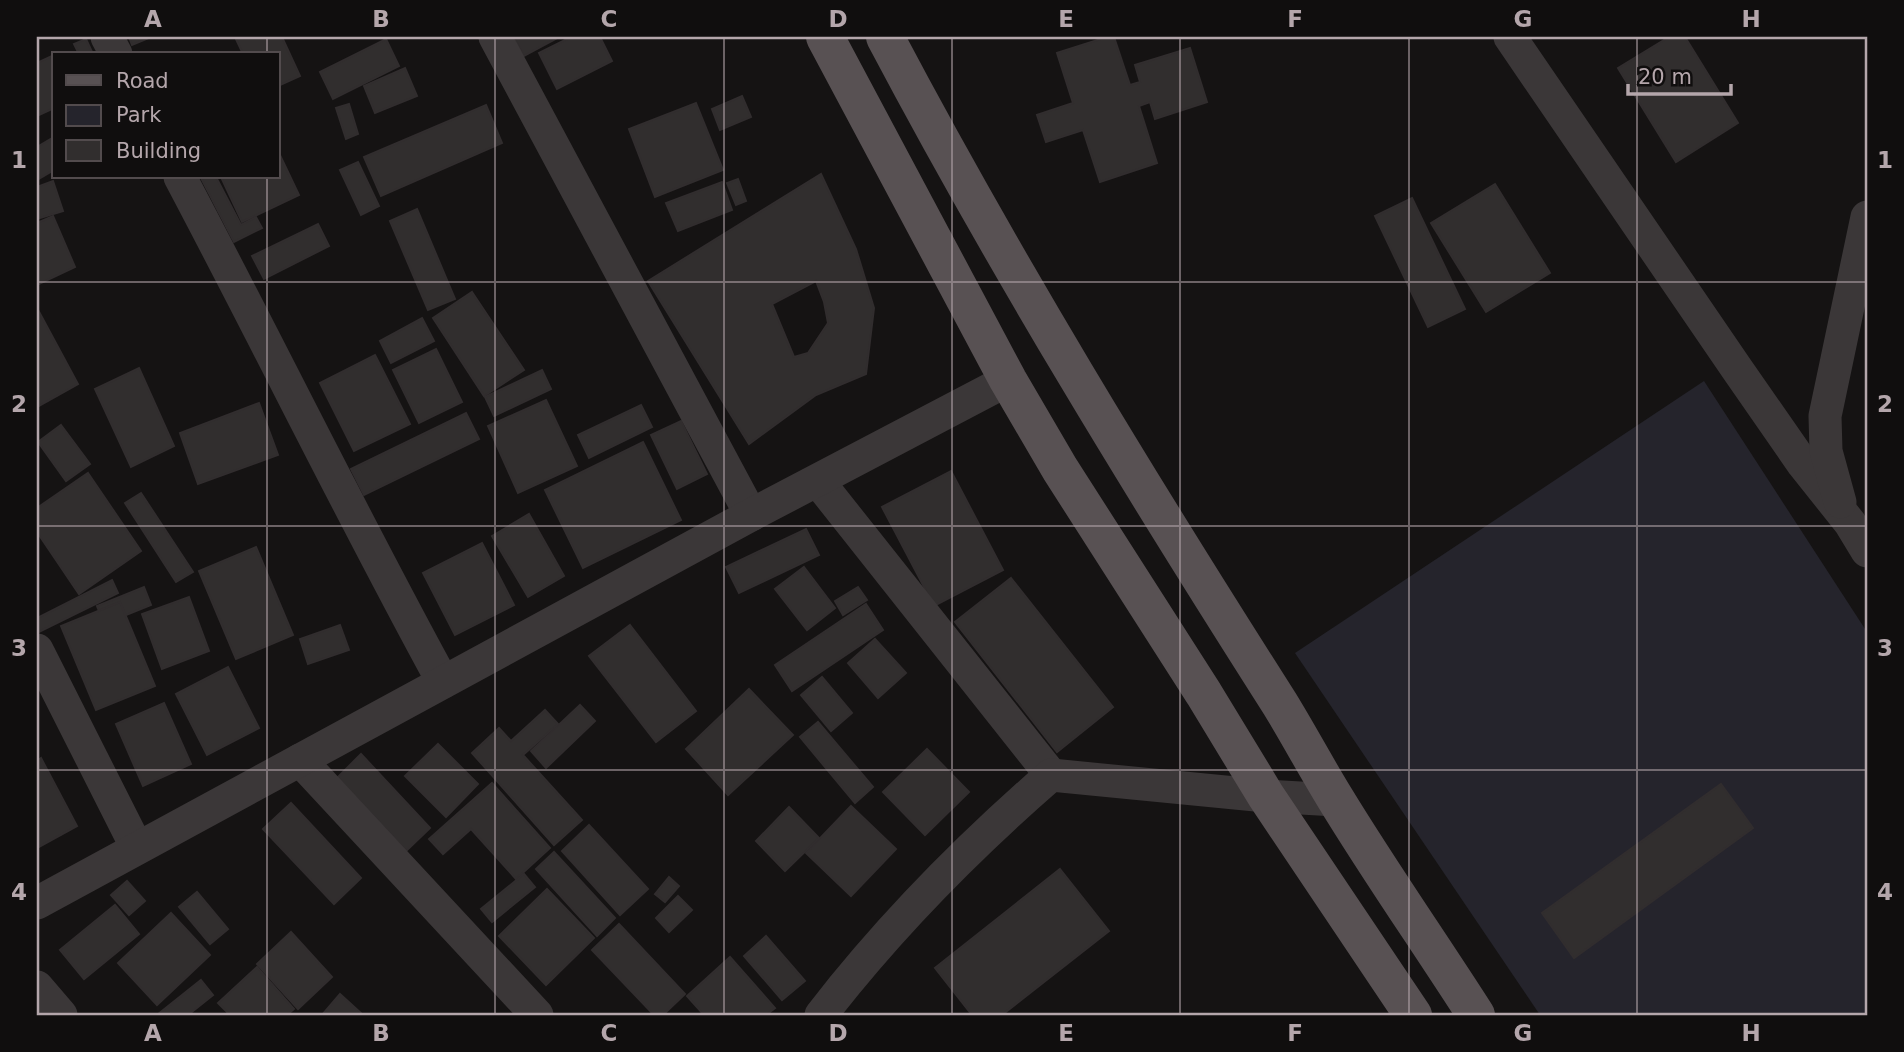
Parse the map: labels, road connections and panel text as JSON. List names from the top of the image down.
{
  "legend": ["Road", "Park", "Building"],
  "scale_bar": "20 m",
  "grid": {
    "columns": [
      "A",
      "B",
      "C",
      "D",
      "E",
      "F",
      "G",
      "H"
    ],
    "rows": [
      "1",
      "2",
      "3",
      "4"
    ]
  }
}
